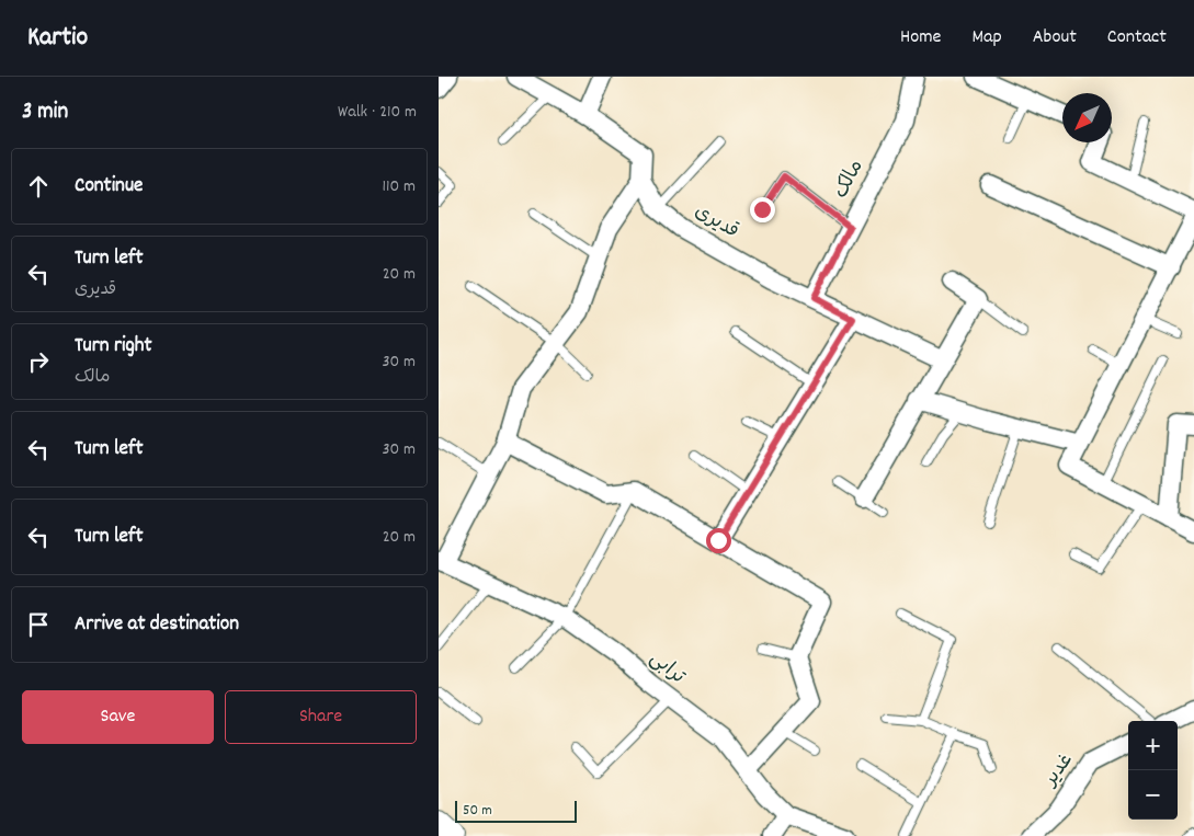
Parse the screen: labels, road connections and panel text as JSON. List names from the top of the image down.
{
  "streets": {
    "street": [
      "مالک",
      "قدیری",
      "ترابی",
      "غدیر"
    ]
  },
  "crossings": [
    ["مالک", "قدیری"]
  ],
  "scale_bar": "50 m",
  "north": "bottom left",
  "page": {
    "header": "Kartio",
    "nav": [
      "Home",
      "Map",
      "About",
      "Contact"
    ],
    "heading": ["3 min", "Walk · 210 m"],
    "list": [
      ["Continue", "110 m"],
      ["Turn left", "قدیری", "20 m"],
      ["Turn right", "مالک", "30 m"],
      ["Turn left", "30 m"],
      ["Turn left", "20 m"],
      "Arrive at destination"
    ],
    "buttons": ["Save", "Share"],
    "map_buttons": ["+", "−"],
    "scale": "50 m"
  }
}
